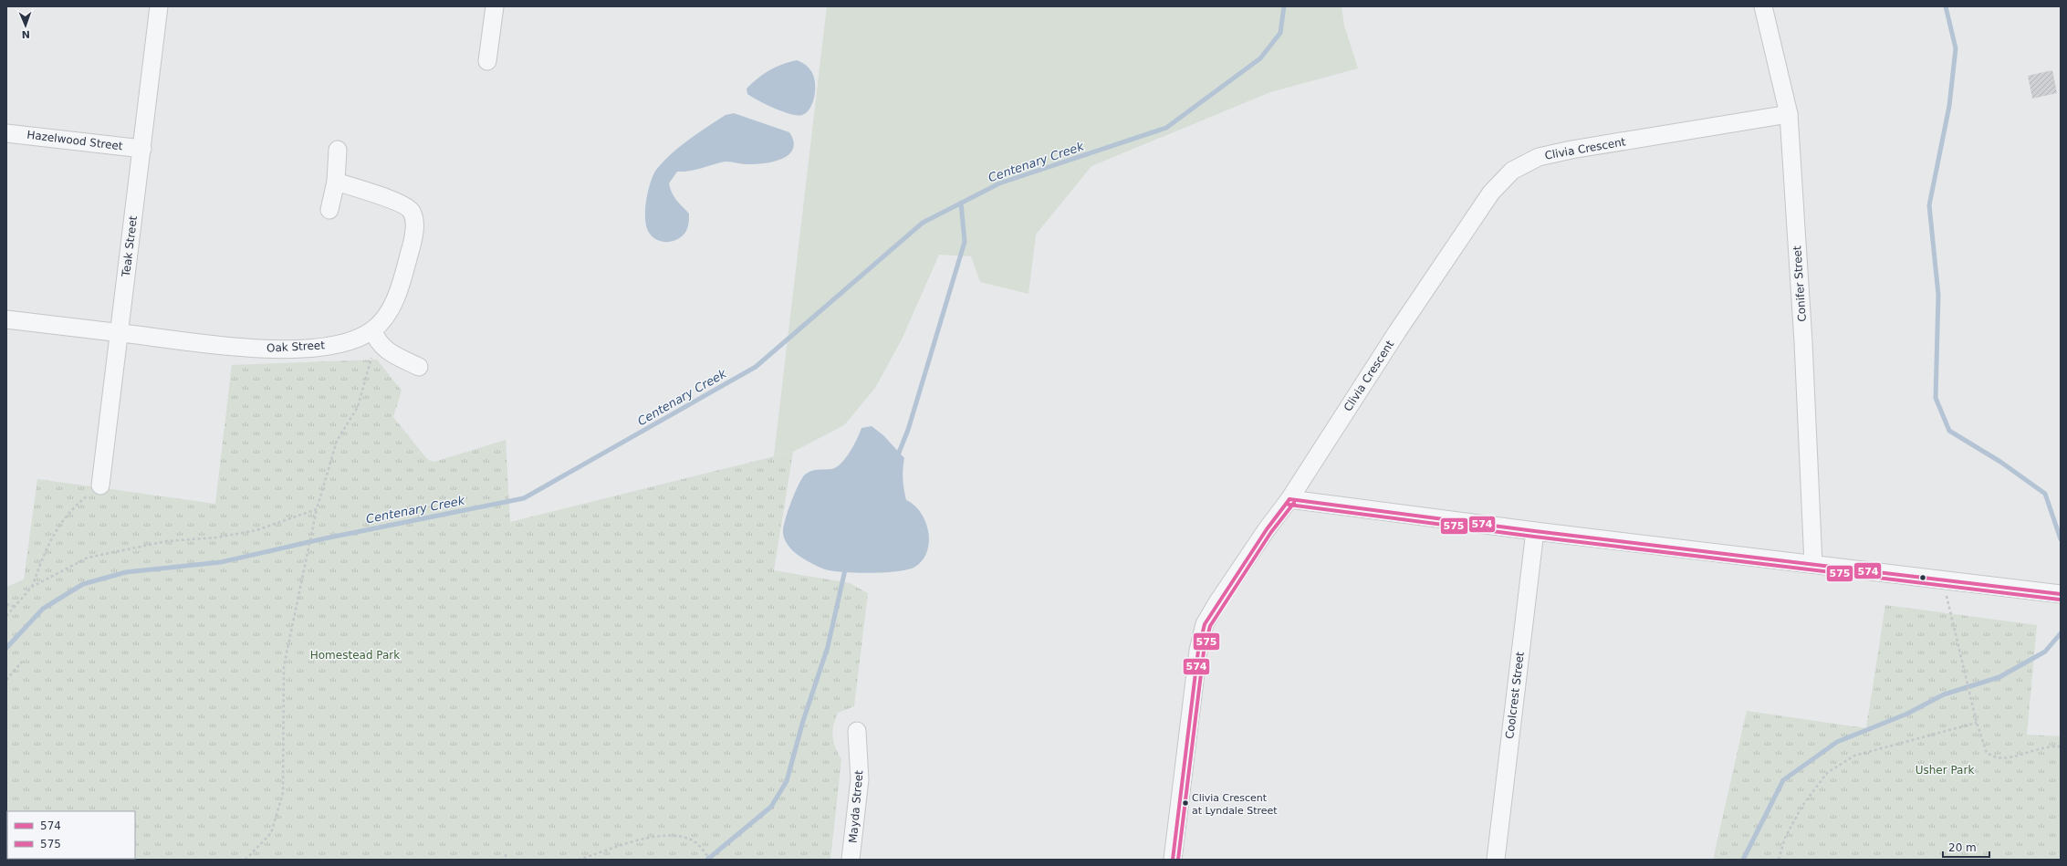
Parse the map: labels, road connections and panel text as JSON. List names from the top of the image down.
{
  "streets": {
    "street": [
      "Hazelwood Street",
      "Clivia Crescent",
      "Teak Street",
      "Conifer Street",
      "Oak Street",
      "Coolcrest Street",
      "Mayda Street"
    ]
  },
  "crossings": [
    ["Hazelwood Street", "Teak Street"],
    ["Clivia Crescent", "Conifer Street"],
    ["Teak Street", "Oak Street"]
  ],
  "water": ["Centenary Creek"],
  "parks": ["Homestead Park", "Usher Park"],
  "places": ["Clivia Crescent at Lyndale Street"],
  "lines": ["transit line 574", "transit line 575"],
  "legend": ["574", "575"],
  "scale_bar": "20 m",
  "north": "bottom"
}
